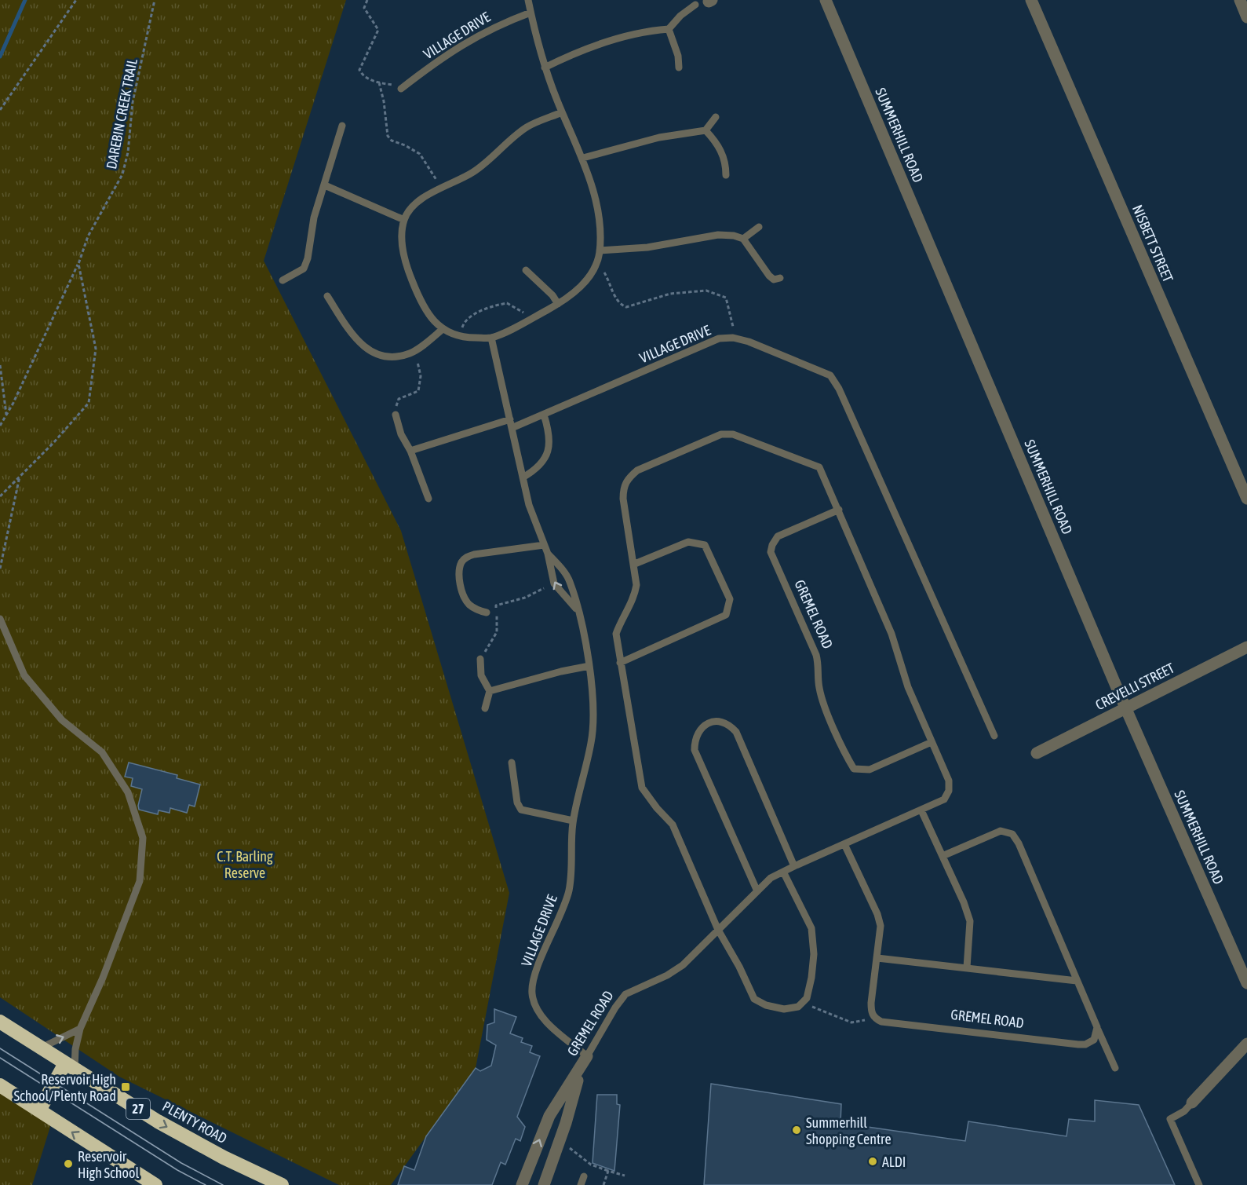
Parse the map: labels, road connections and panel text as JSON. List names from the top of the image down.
{
  "streets": {
    "highway": ["27", "PLENTY ROAD"],
    "street": [
      "SUMMERHILL ROAD",
      "NISBETT STREET",
      "GREMEL ROAD",
      "CREVELLI STREET"
    ],
    "lane": ["VILLAGE DRIVE"],
    "path": ["DAREBIN CREEK TRAIL"]
  },
  "crossings": [
    ["VILLAGE DRIVE", "GREMEL ROAD"],
    ["SUMMERHILL ROAD", "CREVELLI STREET"]
  ],
  "parks": ["C.T. Barling Reserve"],
  "places": {
    "transit": ["Reservoir High School/Plenty Road"],
    "other": ["Summerhill Shopping Centre", "ALDI", "Reservoir High School"]
  }
}
